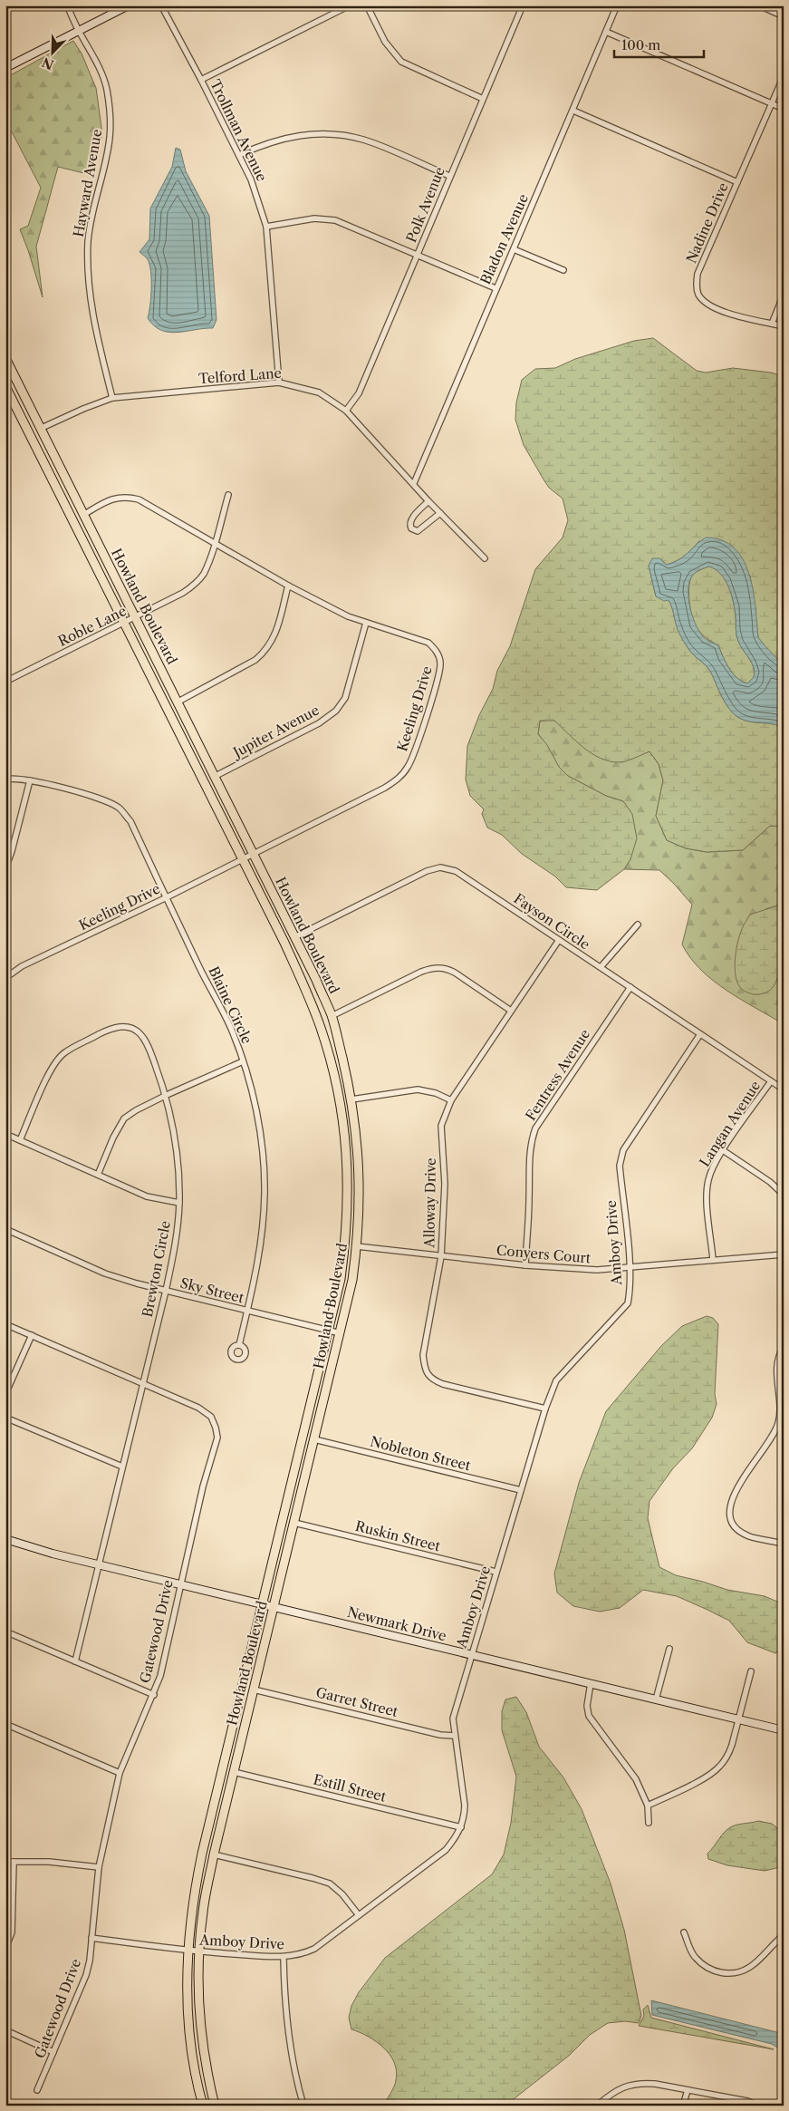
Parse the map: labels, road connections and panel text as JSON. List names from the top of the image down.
{
  "streets": {
    "main road": ["Howland Boulevard"],
    "street": [
      "Trollman Avenue",
      "Hayward Avenue",
      "Polk Avenue",
      "Nadine Drive",
      "Bladon Avenue",
      "Telford Lane",
      "Roble Lane",
      "Keeling Drive",
      "Jupiter Avenue",
      "Fayson Circle",
      "Blaine Circle",
      "Fentress Avenue",
      "Langan Avenue",
      "Alloway Drive",
      "Amboy Drive",
      "Conyers Court",
      "Brewton Circle",
      "Sky Street",
      "Nobleton Street",
      "Ruskin Street",
      "Newmark Drive",
      "Gatewood Drive",
      "Garret Street",
      "Estill Street"
    ]
  },
  "crossings": [
    ["Trollman Avenue", "Telford Lane"],
    ["Hayward Avenue", "Telford Lane"],
    ["Polk Avenue", "Telford Lane"],
    ["Bladon Avenue", "Telford Lane"],
    ["Telford Lane", "Howland Boulevard"],
    ["Howland Boulevard", "Roble Lane"],
    ["Howland Boulevard", "Keeling Drive"],
    ["Howland Boulevard", "Jupiter Avenue"],
    ["Howland Boulevard", "Fayson Circle"],
    ["Howland Boulevard", "Amboy Drive"],
    ["Howland Boulevard", "Conyers Court"],
    ["Howland Boulevard", "Sky Street"],
    ["Howland Boulevard", "Nobleton Street"],
    ["Howland Boulevard", "Ruskin Street"],
    ["Howland Boulevard", "Newmark Drive"],
    ["Howland Boulevard", "Garret Street"],
    ["Howland Boulevard", "Estill Street"],
    ["Roble Lane", "Keeling Drive"],
    ["Keeling Drive", "Jupiter Avenue"],
    ["Keeling Drive", "Blaine Circle"],
    ["Fayson Circle", "Fentress Avenue"],
    ["Fayson Circle", "Langan Avenue"],
    ["Fayson Circle", "Alloway Drive"],
    ["Fayson Circle", "Amboy Drive"],
    ["Blaine Circle", "Sky Street"],
    ["Fentress Avenue", "Conyers Court"],
    ["Langan Avenue", "Conyers Court"],
    ["Alloway Drive", "Amboy Drive"],
    ["Alloway Drive", "Conyers Court"],
    ["Amboy Drive", "Conyers Court"],
    ["Amboy Drive", "Nobleton Street"],
    ["Amboy Drive", "Ruskin Street"],
    ["Amboy Drive", "Newmark Drive"],
    ["Amboy Drive", "Gatewood Drive"],
    ["Amboy Drive", "Garret Street"],
    ["Amboy Drive", "Estill Street"],
    ["Brewton Circle", "Sky Street"],
    ["Brewton Circle", "Newmark Drive"],
    ["Brewton Circle", "Gatewood Drive"],
    ["Newmark Drive", "Gatewood Drive"]
  ],
  "scale_bar": "100 m",
  "north": "bottom left"
}
